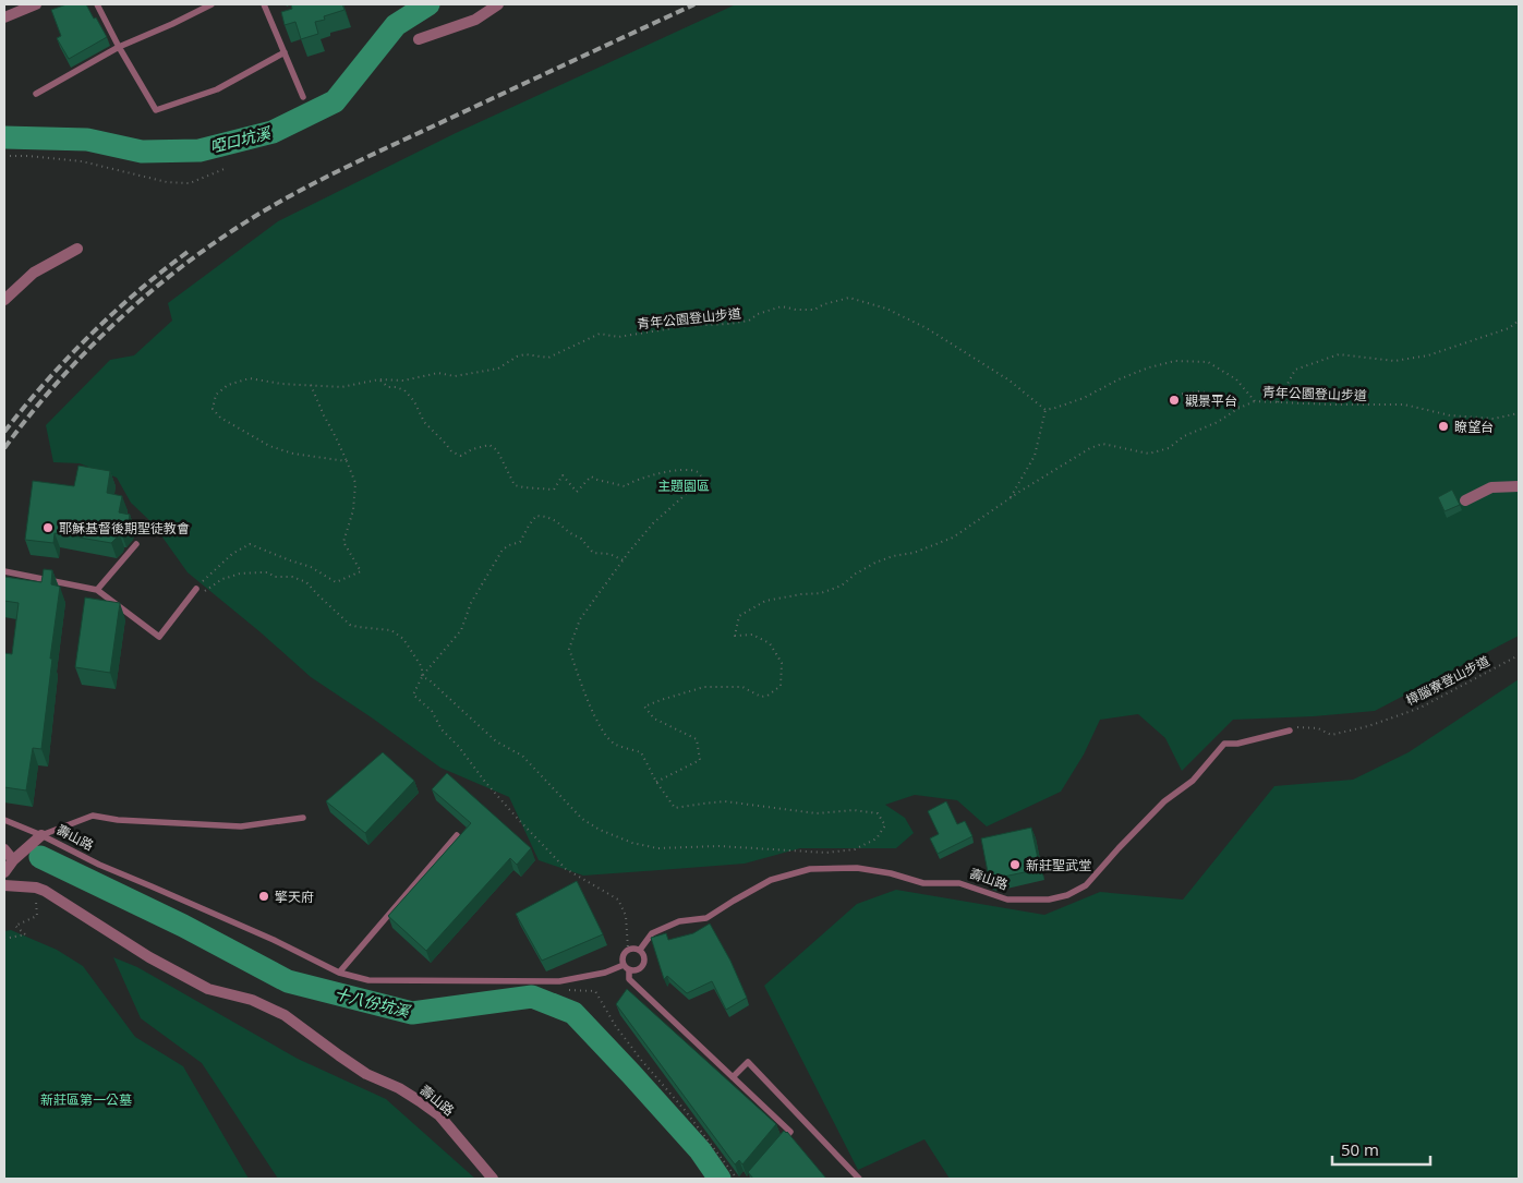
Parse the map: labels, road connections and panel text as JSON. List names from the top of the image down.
{
  "streets": {
    "street": ["壽山路"],
    "path": ["青年公園登山步道", "樟腦寮登山步道"]
  },
  "crossings": [
    ["樟腦寮登山步道", "壽山路"]
  ],
  "water": ["啞口坑溪", "十八份坑溪"],
  "parks": ["主題園區", "新莊區第一公墓"],
  "places": [
    "觀景平台",
    "瞭望台",
    "耶穌基督後期聖徒教會",
    "新莊聖武堂",
    "擎天府"
  ],
  "scale_bar": "50 m"
}
